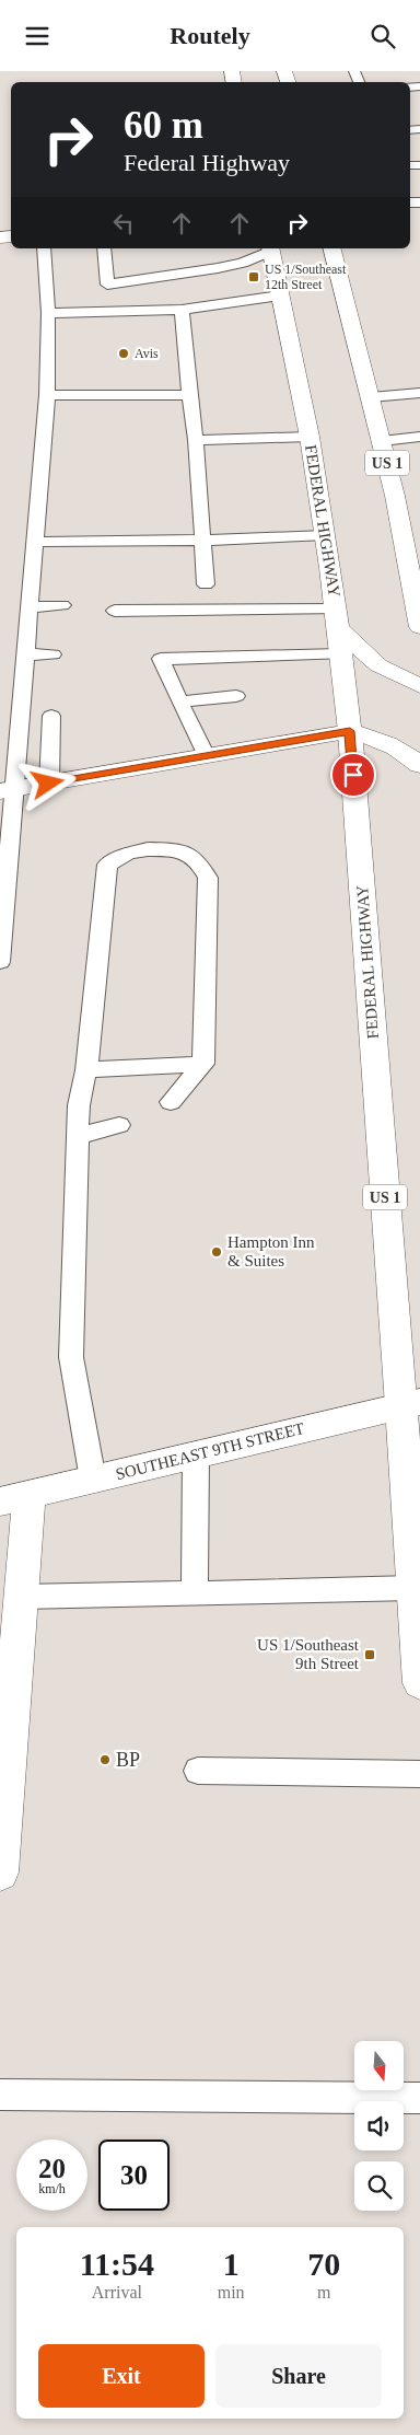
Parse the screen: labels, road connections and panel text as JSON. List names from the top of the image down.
{
  "streets": {
    "main road": ["US 1", "FEDERAL HIGHWAY", "SOUTHEAST 9TH STREET"]
  },
  "crossings": [
    ["FEDERAL HIGHWAY", "SOUTHEAST 9TH STREET"]
  ],
  "places": {
    "transit": ["US 1/Southeast 12th Street", "US 1/Southeast 9th Street"],
    "other": ["Avis", "Hampton Inn & Suites", "BP"]
  },
  "north": "bottom",
  "page": {
    "header": "Routely",
    "turn": ["60 m", "Federal Highway"],
    "speed": "20 km/h",
    "limit": "30",
    "eta": [
      "11:54",
      "Arrival",
      "1",
      "min",
      "70",
      "m"
    ],
    "buttons": ["Exit", "Share"]
  }
}
